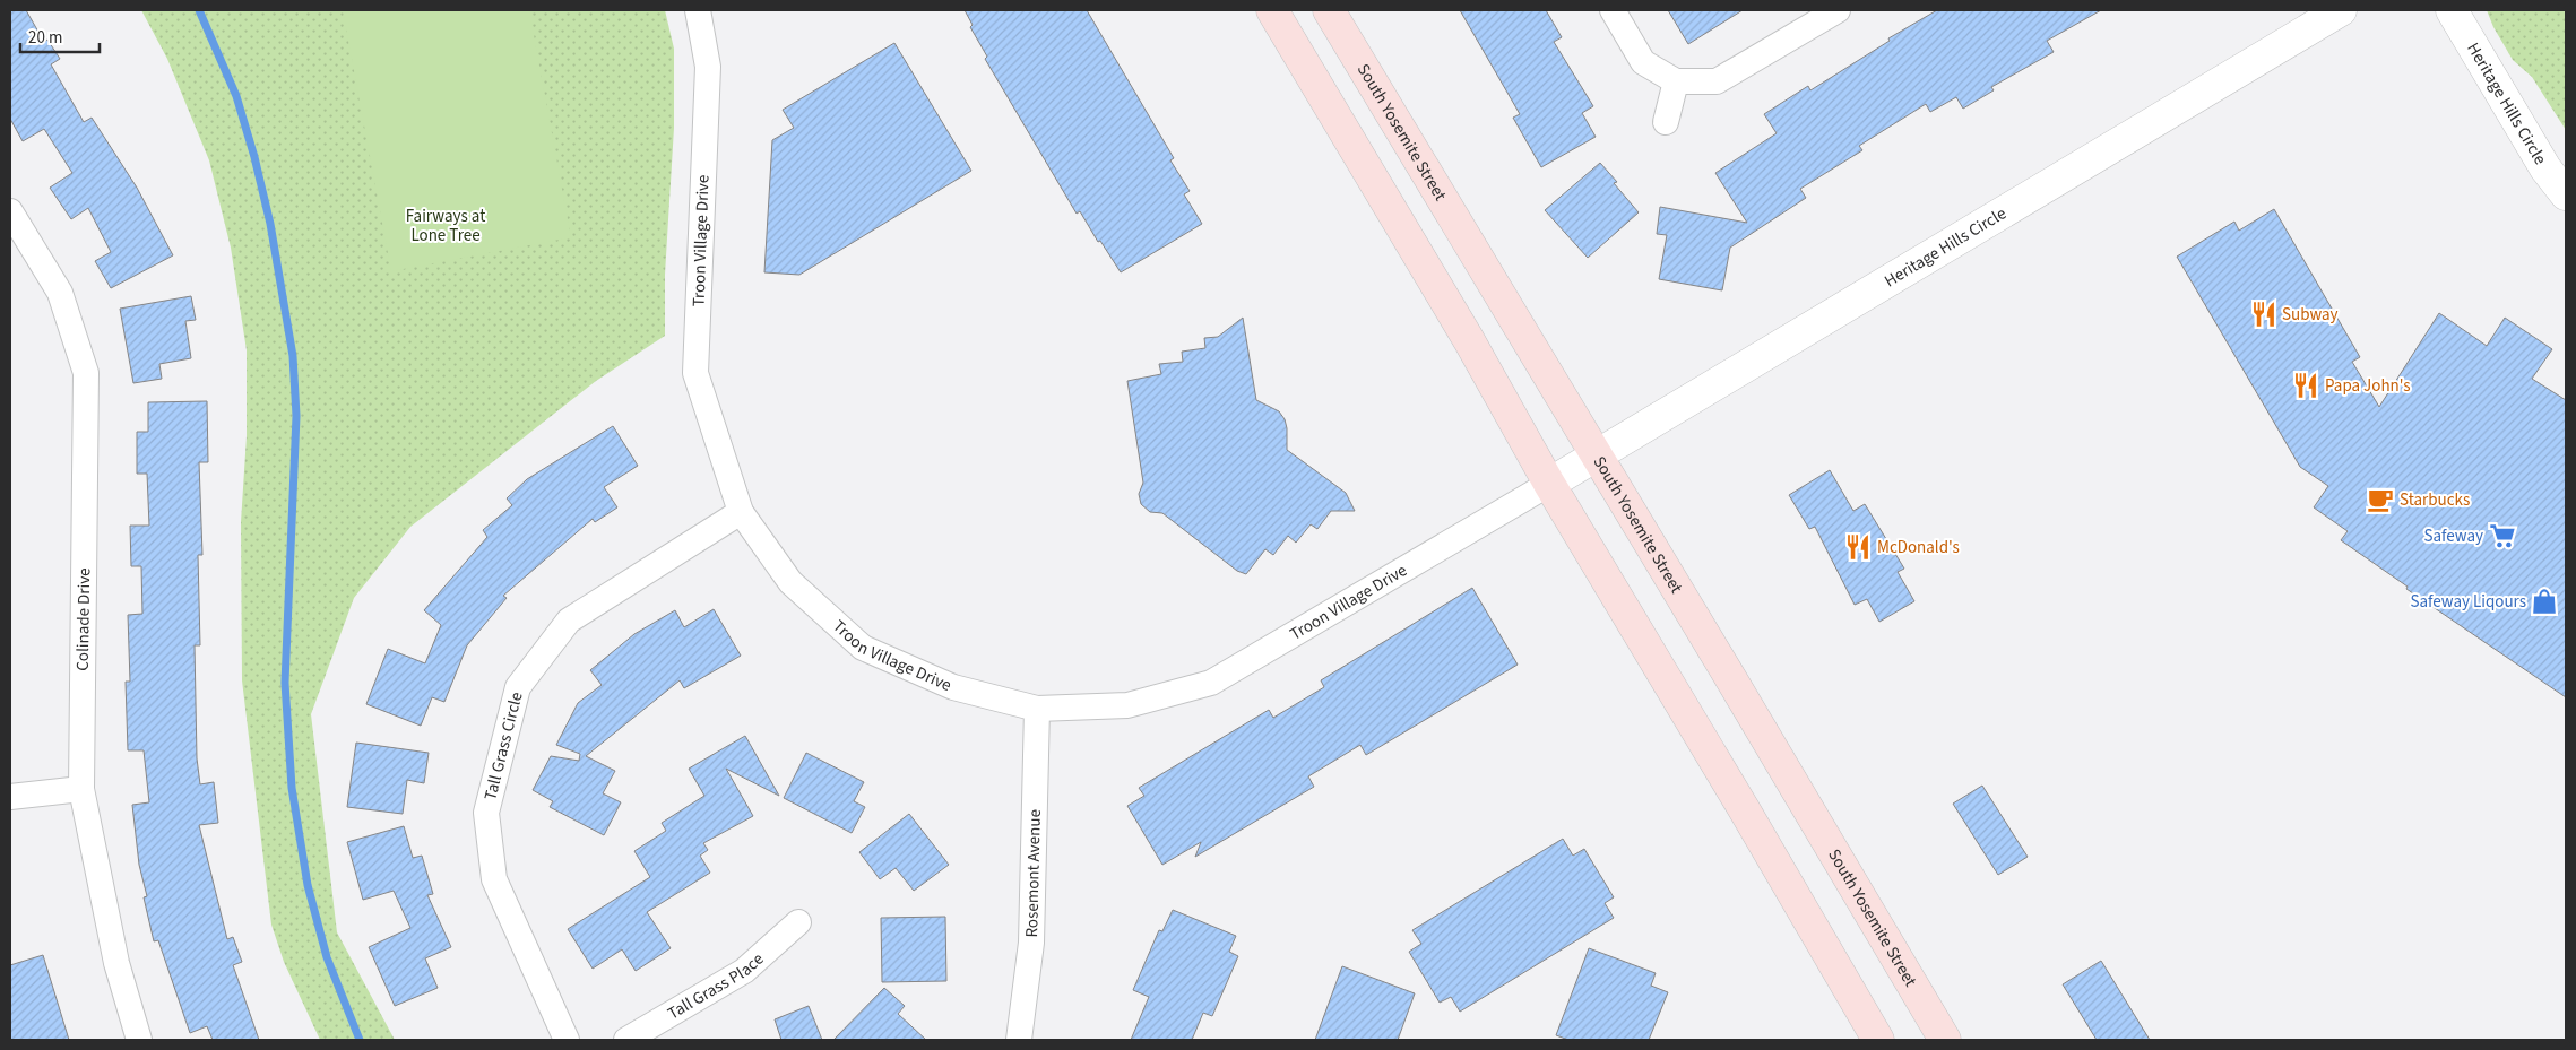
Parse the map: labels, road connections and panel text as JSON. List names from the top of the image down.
{
  "streets": {
    "main road": ["South Yosemite Street"],
    "street": [
      "Heritage Hills Circle",
      "Troon Village Drive",
      "Colinade Drive",
      "Tall Grass Circle",
      "Rosemont Avenue",
      "Tall Grass Place"
    ]
  },
  "crossings": [
    ["Heritage Hills Circle", "South Yosemite Street"],
    ["Heritage Hills Circle", "Troon Village Drive"],
    ["Troon Village Drive", "Tall Grass Circle"],
    ["Troon Village Drive", "Rosemont Avenue"]
  ],
  "parks": ["Fairways at Lone Tree"],
  "places": {
    "restaurant": ["Subway", "Papa John's", "McDonald's"],
    "cafe": ["Starbucks"],
    "supermarket": ["Safeway"],
    "shop": ["Safeway Liqours"]
  },
  "scale_bar": "20 m"
}
